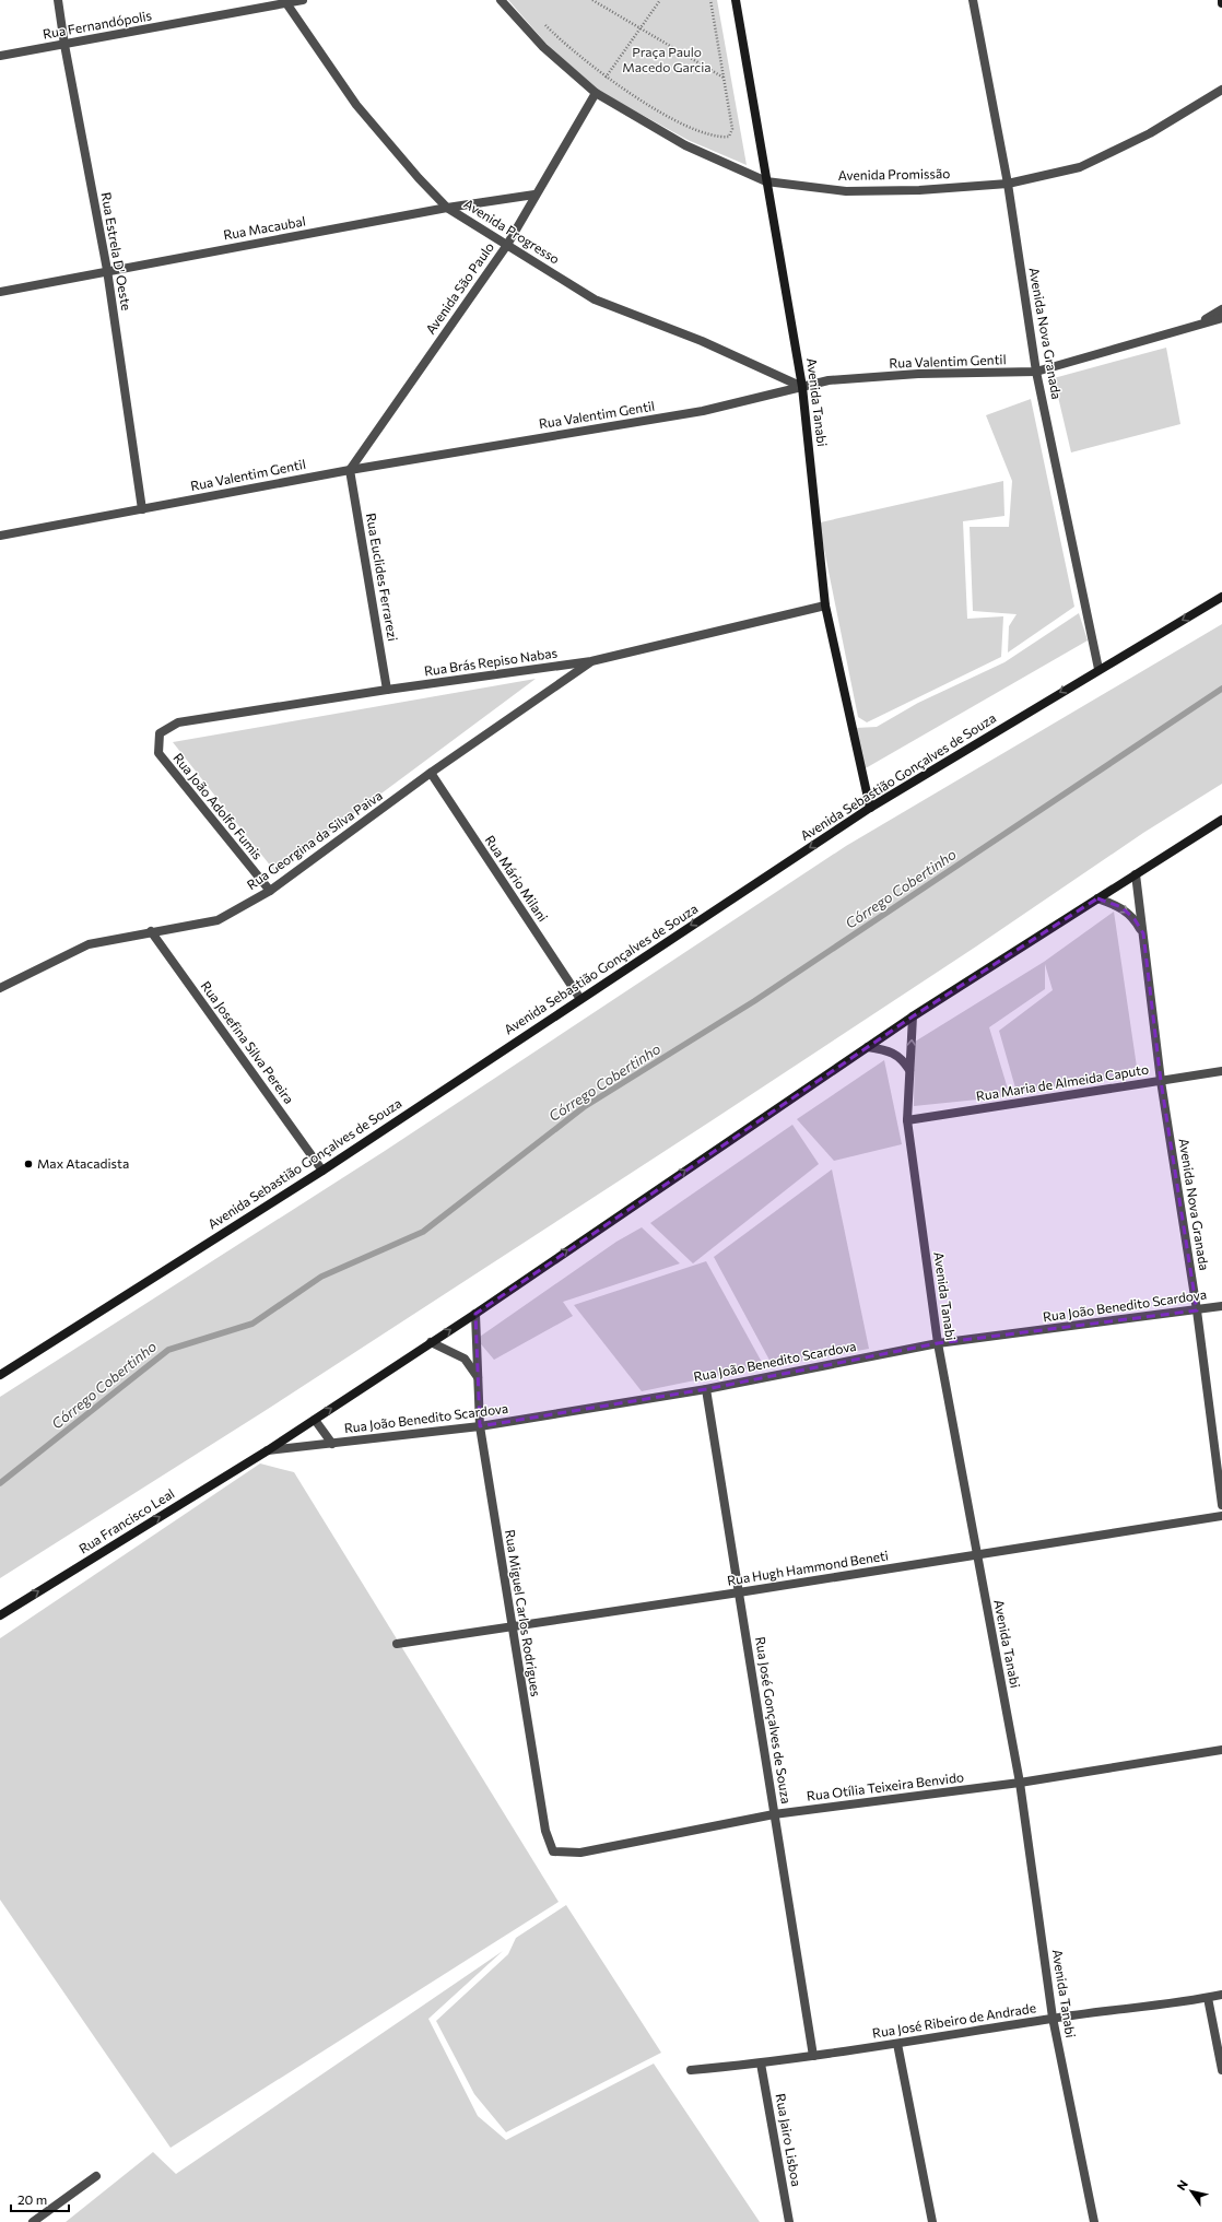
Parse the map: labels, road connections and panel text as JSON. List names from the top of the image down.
{
  "streets": {
    "main road": ["Avenida Tanabi", "Avenida Sebastião Gonçalves de Souza", "Rua Francisco Leal"],
    "street": [
      "Rua Fernandópolis",
      "Avenida Promissão",
      "Rua Macaubal",
      "Avenida Progresso",
      "Rua Estrela D' Oeste",
      "Avenida São Paulo",
      "Avenida Nova Granada",
      "Rua Valentim Gentil",
      "Rua Euclides Ferrarezi",
      "Rua Brás Repiso Nabas",
      "Rua João Adolfo Fumis",
      "Rua Georgina da Silva Paiva",
      "Rua Mário Milani",
      "Rua Josefina Silva Pereira",
      "Rua Maria de Almeida Caputo",
      "Rua João Benedito Scardova",
      "Rua Hugh Hammond Beneti",
      "Rua Miguel Carlos Rodrigues",
      "Rua José Gonçalves de Souza",
      "Rua Otília Teixeira Benvido",
      "Rua José Ribeiro de Andrade",
      "Rua Jairo Lisboa"
    ]
  },
  "crossings": [
    ["Rua Fernandópolis", "Avenida Progresso"],
    ["Rua Fernandópolis", "Rua Estrela D' Oeste"],
    ["Avenida Promissão", "Avenida São Paulo"],
    ["Avenida Promissão", "Avenida Nova Granada"],
    ["Avenida Promissão", "Avenida Tanabi"],
    ["Rua Macaubal", "Avenida Progresso"],
    ["Rua Macaubal", "Rua Estrela D' Oeste"],
    ["Rua Macaubal", "Avenida São Paulo"],
    ["Avenida Progresso", "Avenida São Paulo"],
    ["Avenida Progresso", "Rua Valentim Gentil"],
    ["Avenida Progresso", "Avenida Tanabi"],
    ["Rua Estrela D' Oeste", "Rua Valentim Gentil"],
    ["Avenida São Paulo", "Rua Valentim Gentil"],
    ["Avenida São Paulo", "Rua Euclides Ferrarezi"],
    ["Avenida Nova Granada", "Rua Valentim Gentil"],
    ["Avenida Nova Granada", "Avenida Sebastião Gonçalves de Souza"],
    ["Avenida Nova Granada", "Rua Maria de Almeida Caputo"],
    ["Avenida Nova Granada", "Rua João Benedito Scardova"],
    ["Rua Valentim Gentil", "Avenida Tanabi"],
    ["Rua Valentim Gentil", "Rua Euclides Ferrarezi"],
    ["Avenida Tanabi", "Rua Brás Repiso Nabas"],
    ["Avenida Tanabi", "Avenida Sebastião Gonçalves de Souza"],
    ["Avenida Tanabi", "Rua Maria de Almeida Caputo"],
    ["Avenida Tanabi", "Rua João Benedito Scardova"],
    ["Avenida Tanabi", "Rua Hugh Hammond Beneti"],
    ["Avenida Tanabi", "Rua Otília Teixeira Benvido"],
    ["Avenida Tanabi", "Rua José Ribeiro de Andrade"],
    ["Rua Euclides Ferrarezi", "Rua Brás Repiso Nabas"],
    ["Rua Brás Repiso Nabas", "Rua João Adolfo Fumis"],
    ["Rua Brás Repiso Nabas", "Rua Georgina da Silva Paiva"],
    ["Avenida Sebastião Gonçalves de Souza", "Rua Mário Milani"],
    ["Avenida Sebastião Gonçalves de Souza", "Rua Josefina Silva Pereira"],
    ["Rua João Adolfo Fumis", "Rua Georgina da Silva Paiva"],
    ["Rua Georgina da Silva Paiva", "Rua Mário Milani"],
    ["Rua Georgina da Silva Paiva", "Rua Josefina Silva Pereira"],
    ["Rua João Benedito Scardova", "Rua Francisco Leal"],
    ["Rua João Benedito Scardova", "Rua Miguel Carlos Rodrigues"],
    ["Rua João Benedito Scardova", "Rua José Gonçalves de Souza"],
    ["Rua Hugh Hammond Beneti", "Rua Miguel Carlos Rodrigues"],
    ["Rua Hugh Hammond Beneti", "Rua José Gonçalves de Souza"],
    ["Rua Miguel Carlos Rodrigues", "Rua Otília Teixeira Benvido"],
    ["Rua José Gonçalves de Souza", "Rua Otília Teixeira Benvido"],
    ["Rua José Gonçalves de Souza", "Rua José Ribeiro de Andrade"],
    ["Rua José Ribeiro de Andrade", "Rua Jairo Lisboa"]
  ],
  "one_way": ["Avenida Sebastião Gonçalves de Souza", "Rua Francisco Leal"],
  "water": ["Córrego Cobertinho"],
  "parks": ["Praça Paulo Macedo Garcia"],
  "places": ["Max Atacadista"],
  "scale_bar": "20 m",
  "north": "top left"
}
